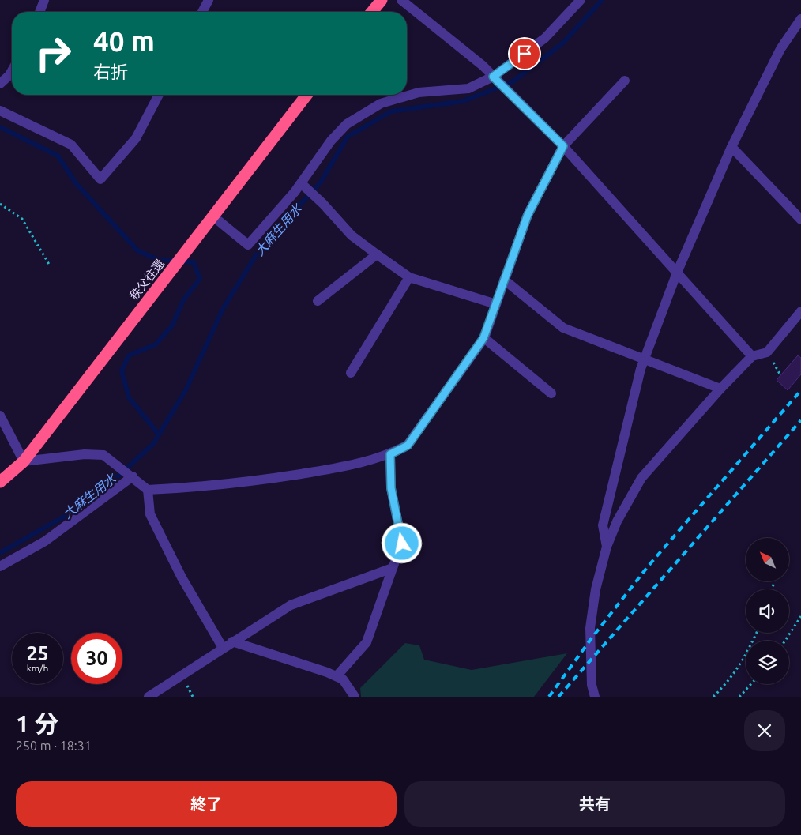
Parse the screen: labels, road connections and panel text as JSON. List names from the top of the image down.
{
  "streets": {
    "highway": ["秩父往還"]
  },
  "water": ["大麻生用水"],
  "north": "top left",
  "page": {
    "turn": ["40 m", "右折"],
    "speed": "25 km/h",
    "limit": "30",
    "heading": ["1 分", "250 m · 18:31"],
    "buttons": ["終了", "共有"]
  }
}
